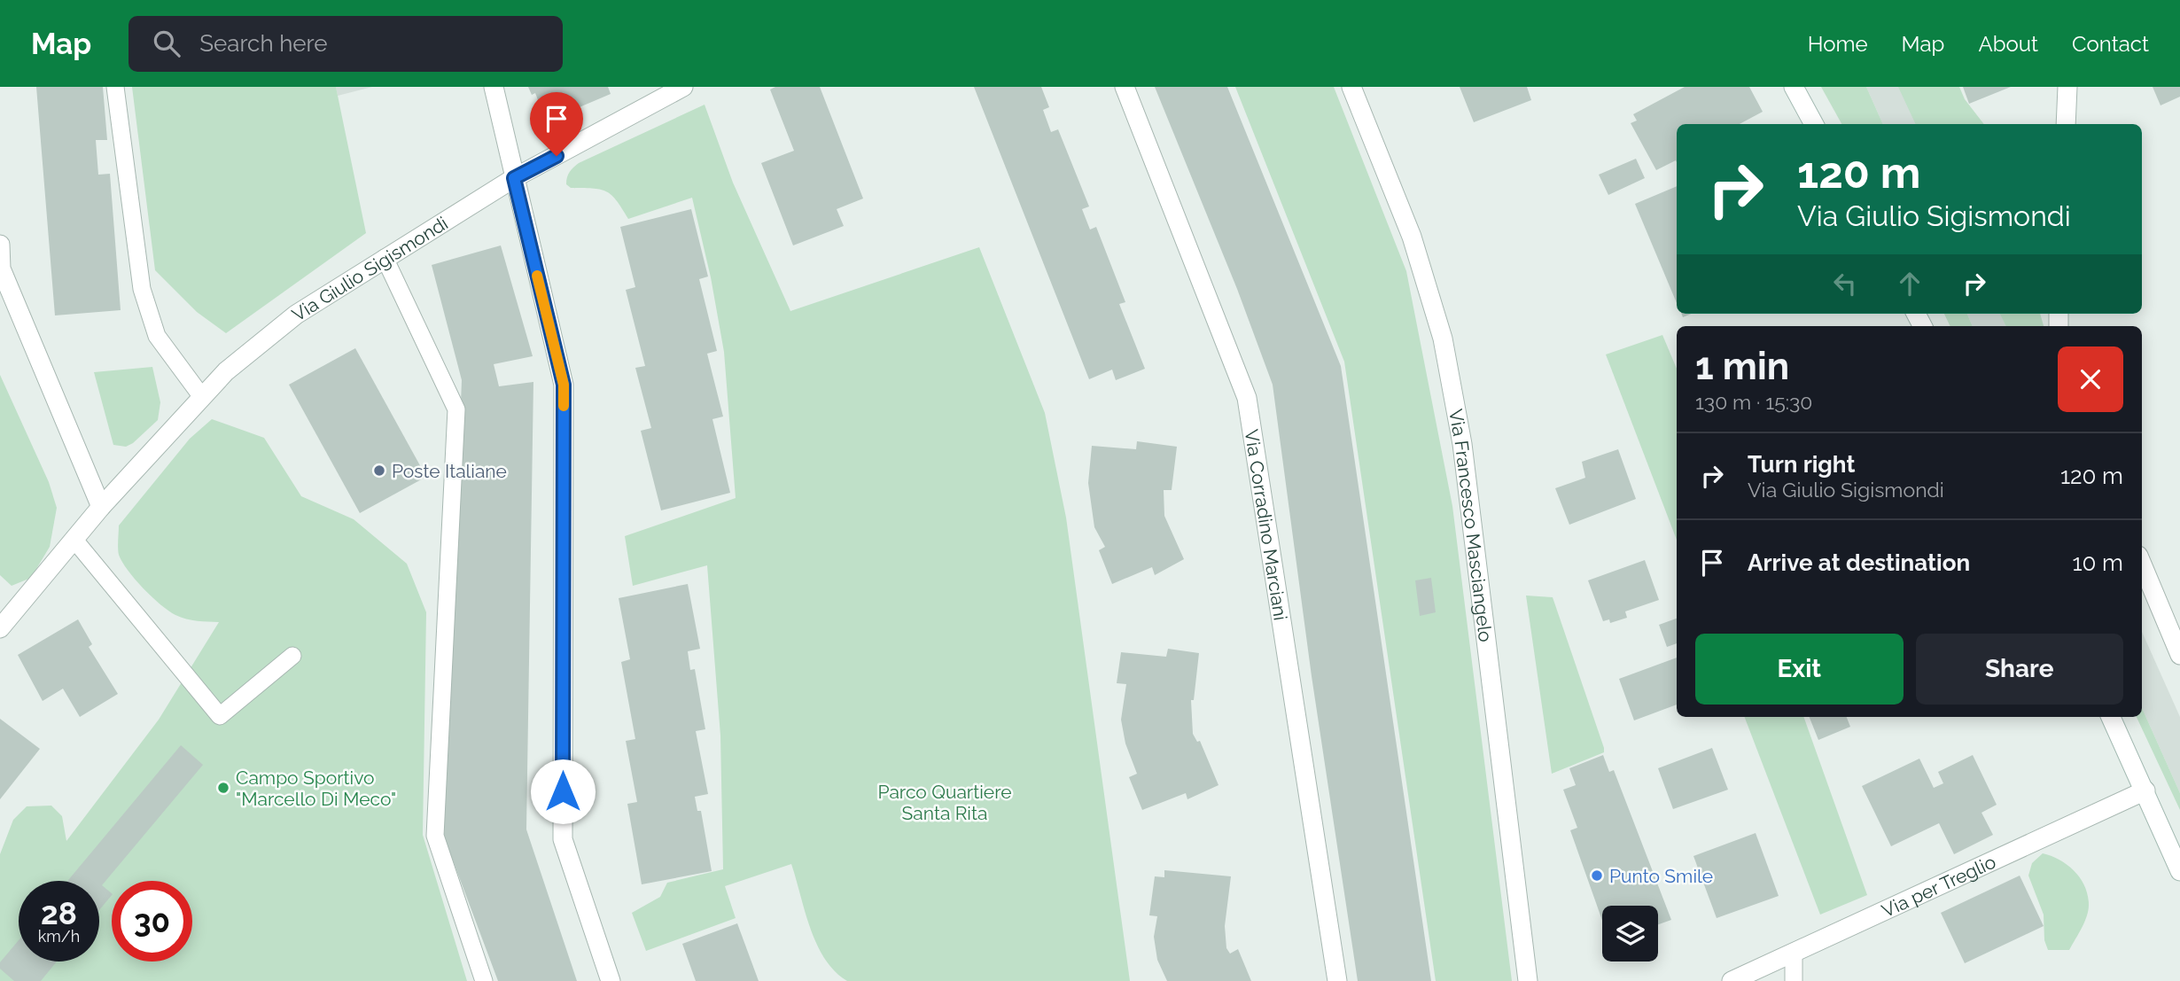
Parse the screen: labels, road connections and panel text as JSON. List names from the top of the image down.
{
  "streets": {
    "street": [
      "Via Giulio Sigismondi",
      "Via Corradino Marciani",
      "Via Francesco Masciangelo",
      "Via per Treglio"
    ]
  },
  "parks": ["Parco Quartiere Santa Rita"],
  "places": ["Poste Italiane", "Campo Sportivo \"Marcello Di Meco\"", "Punto Smile"],
  "page": {
    "header": "Map",
    "search": "Search here",
    "nav": [
      "Home",
      "Map",
      "About",
      "Contact"
    ],
    "turn": ["120 m", "Via Giulio Sigismondi"],
    "heading": ["1 min", "130 m · 15:30"],
    "list": [
      {
        "name": "Turn right",
        "note": "Via Giulio Sigismondi",
        "value": "120 m"
      },
      {
        "name": "Arrive at destination",
        "value": "10 m"
      }
    ],
    "buttons": ["Exit", "Share"],
    "speed": "28 km/h",
    "limit": "30"
  }
}
